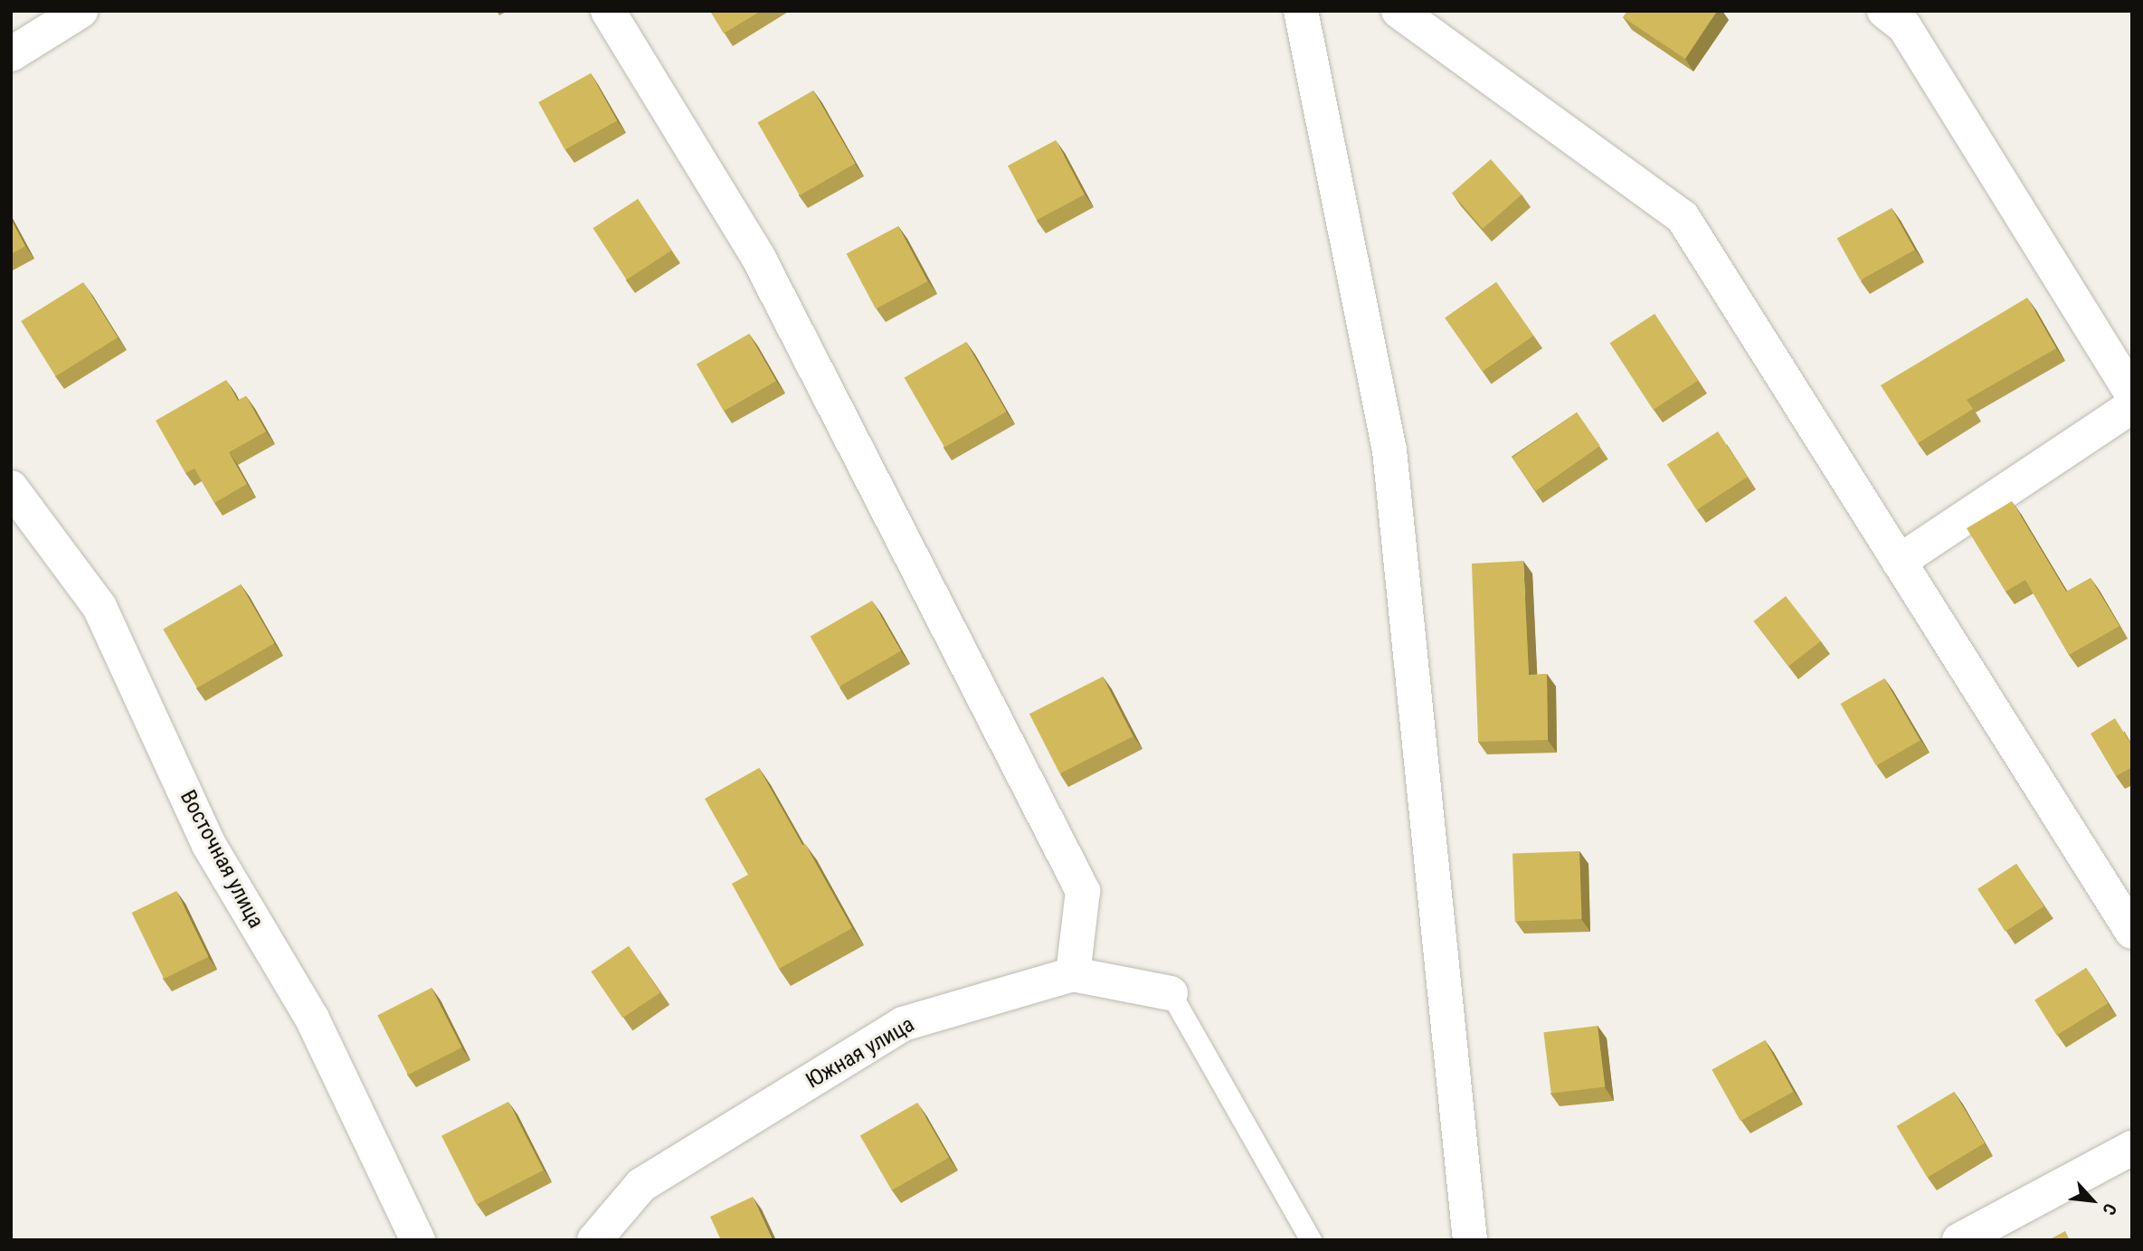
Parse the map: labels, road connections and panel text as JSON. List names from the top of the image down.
{
  "streets": {
    "street": ["Восточная улица", "Южная улица"]
  },
  "north": "bottom right"
}
